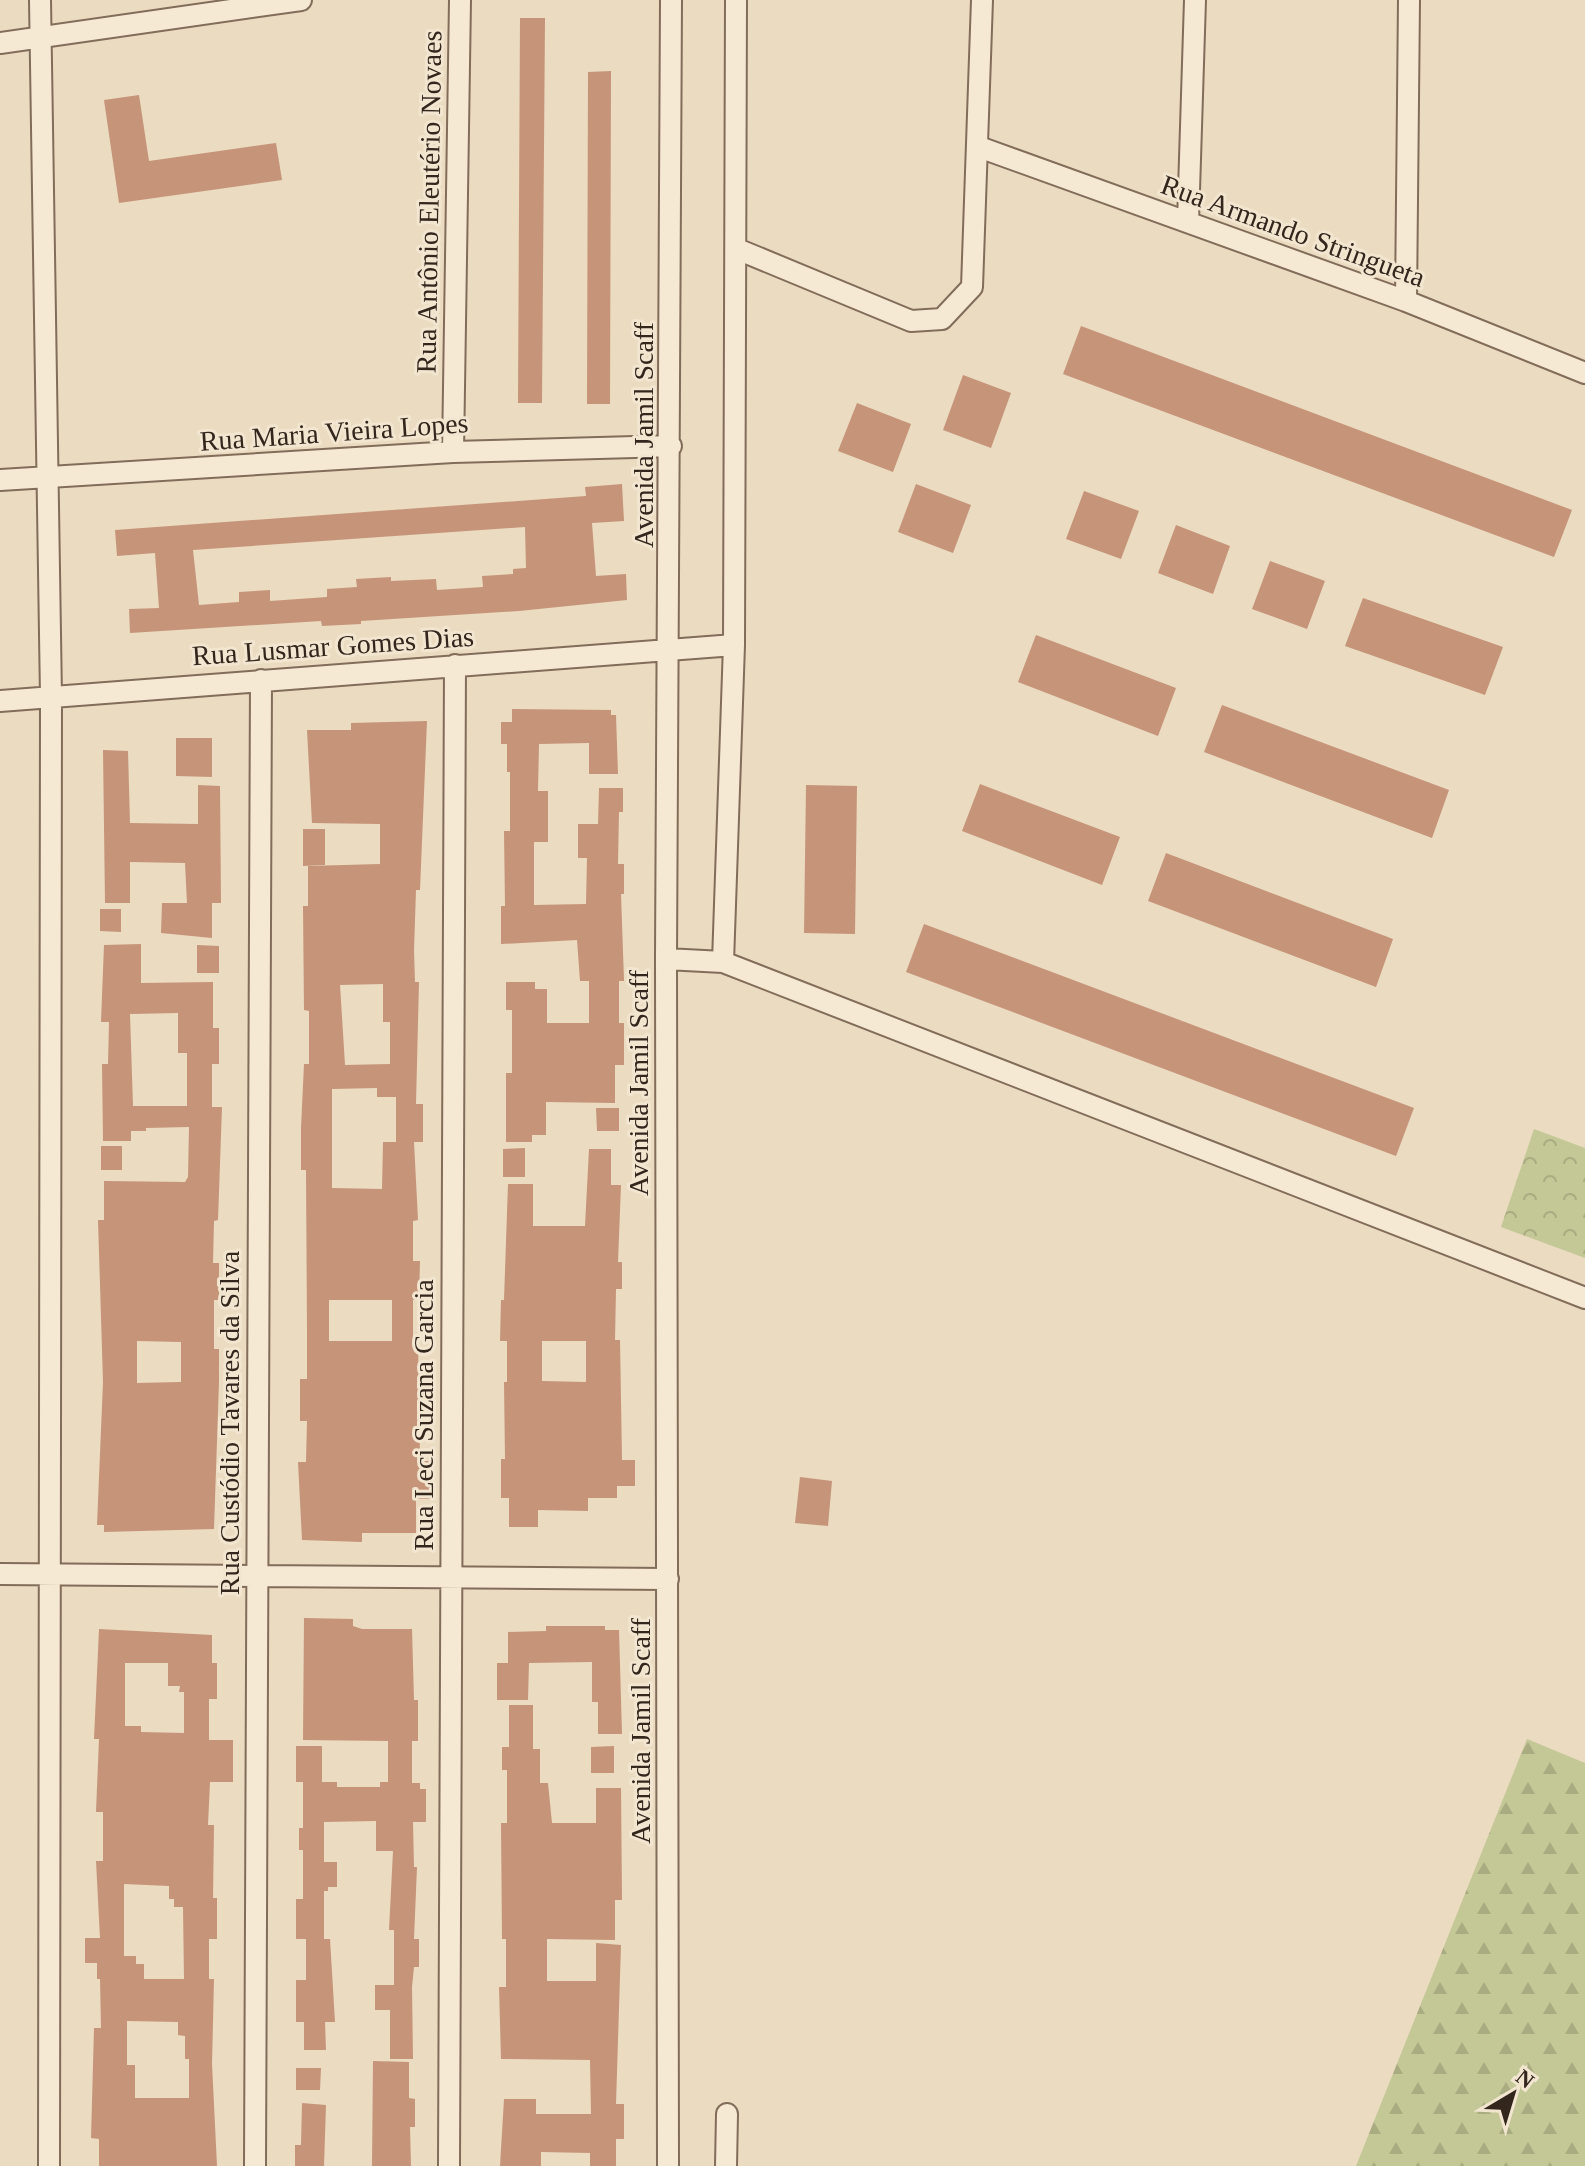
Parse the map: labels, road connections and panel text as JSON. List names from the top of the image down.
{
  "streets": {
    "street": [
      "Rua Antônio Eleutério Novaes",
      "Rua Armando Stringueta",
      "Rua Maria Vieira Lopes",
      "Avenida Jamil Scaff",
      "Rua Lusmar Gomes Dias",
      "Rua Leci Suzana Garcia",
      "Rua Custódio Tavares da Silva"
    ]
  },
  "crossings": [
    ["Rua Antônio Eleutério Novaes", "Rua Maria Vieira Lopes"],
    ["Rua Maria Vieira Lopes", "Avenida Jamil Scaff"],
    ["Avenida Jamil Scaff", "Rua Lusmar Gomes Dias"],
    ["Rua Lusmar Gomes Dias", "Rua Leci Suzana Garcia"],
    ["Rua Lusmar Gomes Dias", "Rua Custódio Tavares da Silva"]
  ],
  "north": "top right"
}
